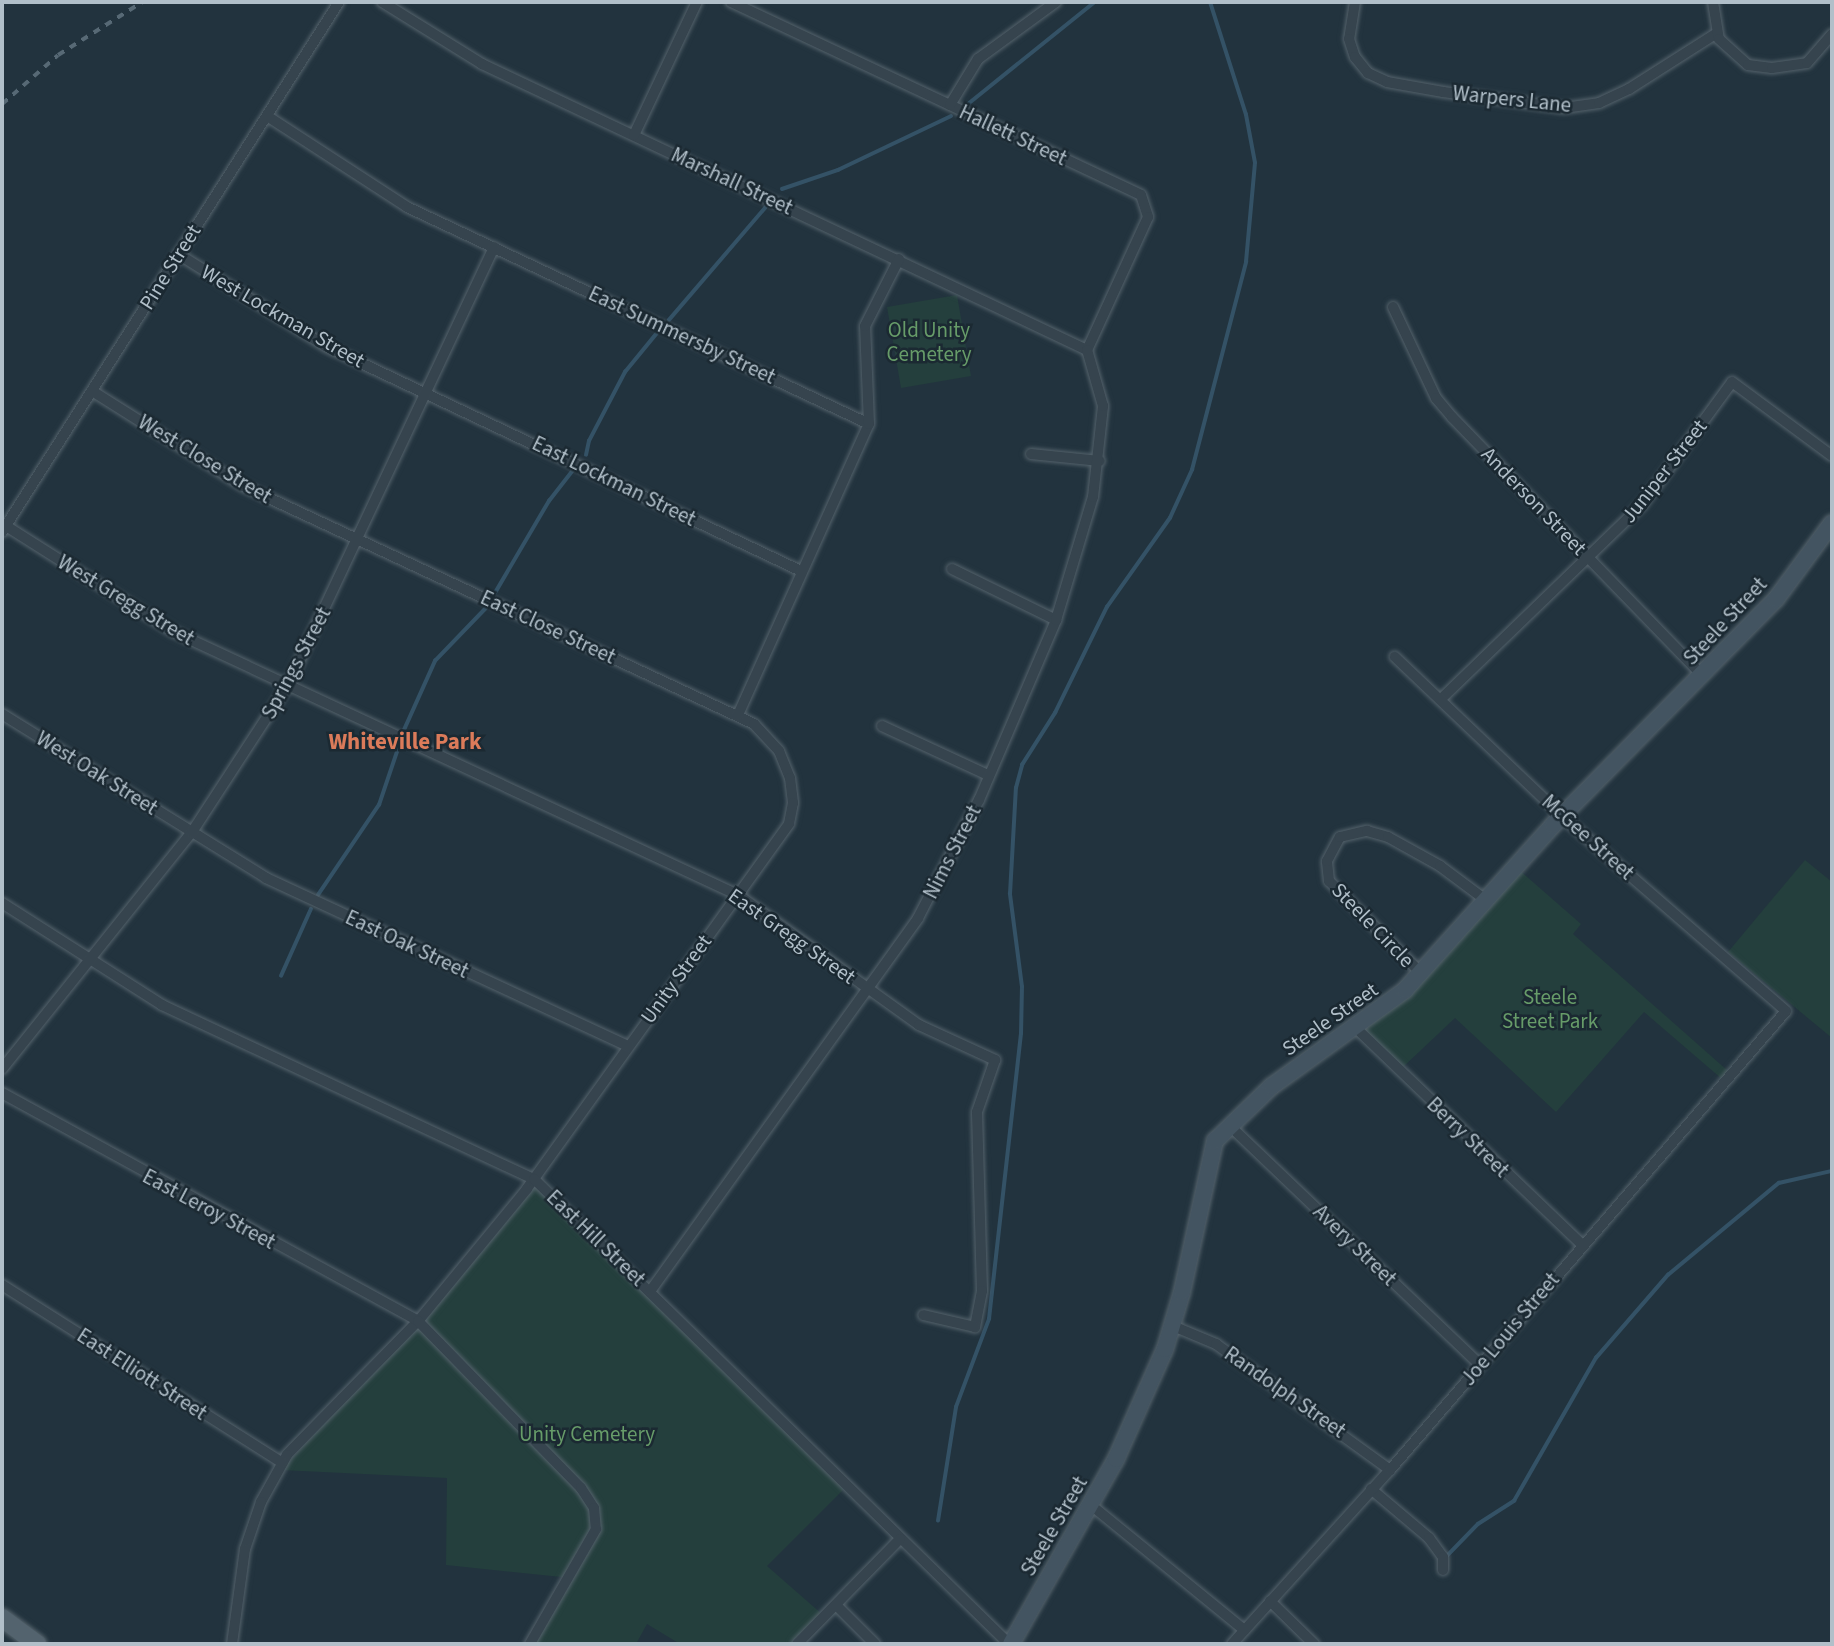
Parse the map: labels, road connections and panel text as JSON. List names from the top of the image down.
{
  "streets": {
    "street": [
      "Warpers Lane",
      "Hallett Street",
      "Marshall Street",
      "Pine Street",
      "West Lockman Street",
      "East Summersby Street",
      "West Close Street",
      "Juniper Street",
      "East Lockman Street",
      "Anderson Street",
      "West Gregg Street",
      "Steele Street",
      "East Close Street",
      "Springs Street",
      "West Oak Street",
      "McGee Street",
      "Nims Street",
      "Steele Circle",
      "East Gregg Street",
      "East Oak Street",
      "Unity Street",
      "Berry Street",
      "East Leroy Street",
      "East Hill Street",
      "Avery Street",
      "Joe Louis Street",
      "East Elliott Street",
      "Randolph Street"
    ]
  },
  "crossings": [
    ["Hallett Street", "Marshall Street"],
    ["Hallett Street", "Nims Street"],
    ["Marshall Street", "Nims Street"],
    ["Pine Street", "West Lockman Street"],
    ["Pine Street", "East Summersby Street"],
    ["Pine Street", "West Close Street"],
    ["Pine Street", "West Gregg Street"],
    ["West Lockman Street", "East Lockman Street"],
    ["West Lockman Street", "Springs Street"],
    ["East Summersby Street", "Springs Street"],
    ["West Close Street", "East Close Street"],
    ["West Close Street", "Springs Street"],
    ["Juniper Street", "Anderson Street"],
    ["Juniper Street", "McGee Street"],
    ["East Lockman Street", "Springs Street"],
    ["Anderson Street", "Steele Street"],
    ["West Gregg Street", "Springs Street"],
    ["West Gregg Street", "East Gregg Street"],
    ["Steele Street", "McGee Street"],
    ["Steele Street", "Steele Circle"],
    ["Steele Street", "Berry Street"],
    ["Steele Street", "East Hill Street"],
    ["Steele Street", "Avery Street"],
    ["Steele Street", "Randolph Street"],
    ["East Close Street", "Springs Street"],
    ["East Close Street", "Unity Street"],
    ["Springs Street", "West Oak Street"],
    ["Springs Street", "East Gregg Street"],
    ["Springs Street", "East Oak Street"],
    ["Springs Street", "East Hill Street"],
    ["West Oak Street", "East Oak Street"],
    ["McGee Street", "Joe Louis Street"],
    ["Nims Street", "East Gregg Street"],
    ["Nims Street", "East Hill Street"],
    ["East Gregg Street", "Unity Street"],
    ["East Oak Street", "Unity Street"],
    ["Unity Street", "East Leroy Street"],
    ["Unity Street", "East Hill Street"],
    ["Unity Street", "East Elliott Street"],
    ["Berry Street", "Joe Louis Street"],
    ["Avery Street", "Joe Louis Street"],
    ["Joe Louis Street", "Randolph Street"]
  ],
  "districts": ["Whiteville Park"],
  "parks": ["Old Unity Cemetery", "Steele Street Park", "Unity Cemetery"]
}
